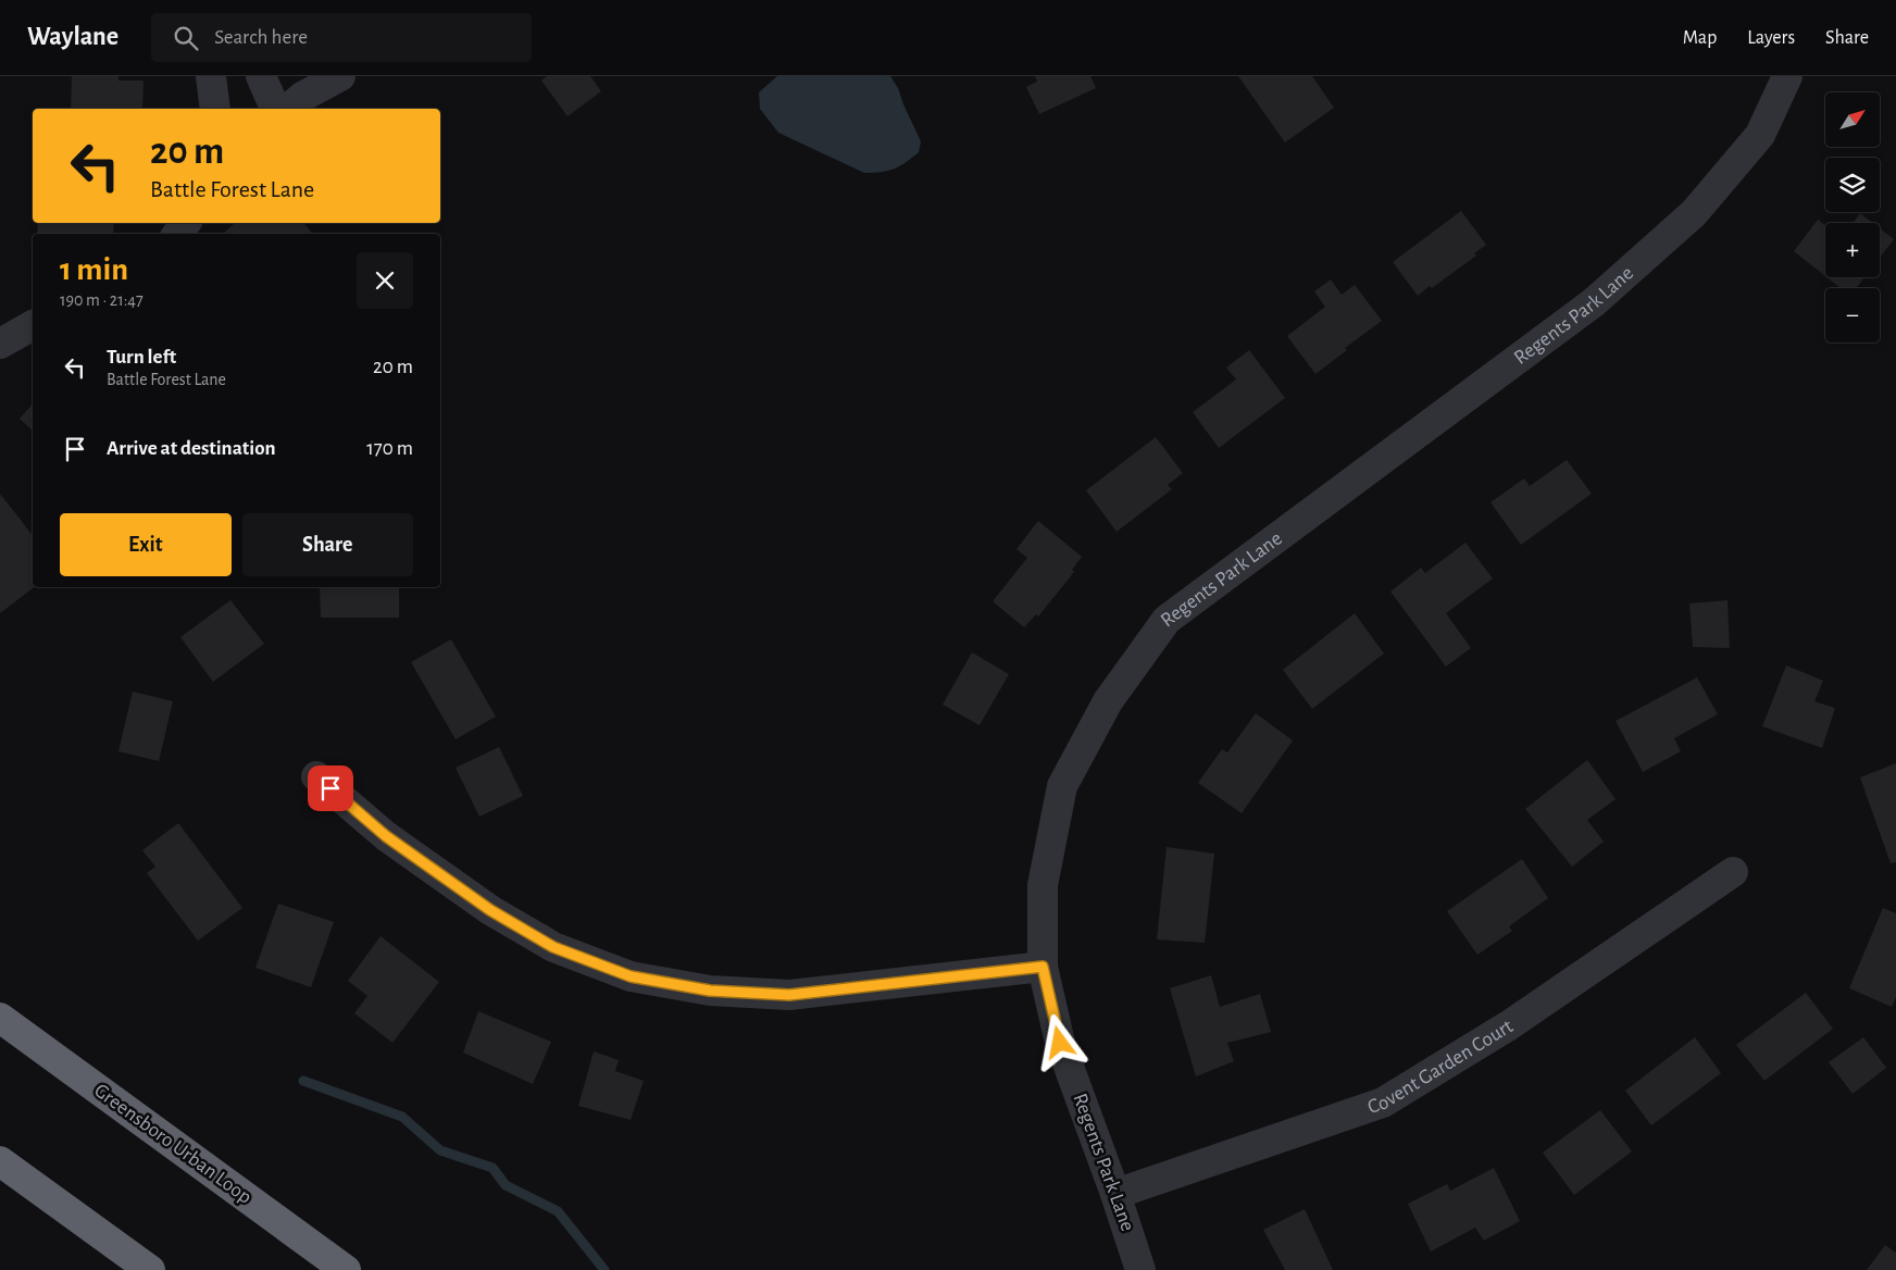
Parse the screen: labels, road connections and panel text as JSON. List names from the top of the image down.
{
  "streets": {
    "highway": ["Greensboro Urban Loop"],
    "street": ["Regents Park Lane", "Covent Garden Court"]
  },
  "crossings": [
    ["Regents Park Lane", "Covent Garden Court"]
  ],
  "north": "top right",
  "page": {
    "header": "Waylane",
    "search": "Search here",
    "nav": ["Map", "Layers", "Share"],
    "map_buttons": ["+", "−"],
    "turn": ["20 m", "Battle Forest Lane"],
    "heading": ["1 min", "190 m · 21:47"],
    "list": [
      {
        "name": "Turn left",
        "note": "Battle Forest Lane",
        "value": "20 m"
      },
      {
        "name": "Arrive at destination",
        "value": "170 m"
      }
    ],
    "buttons": ["Exit", "Share"]
  }
}
